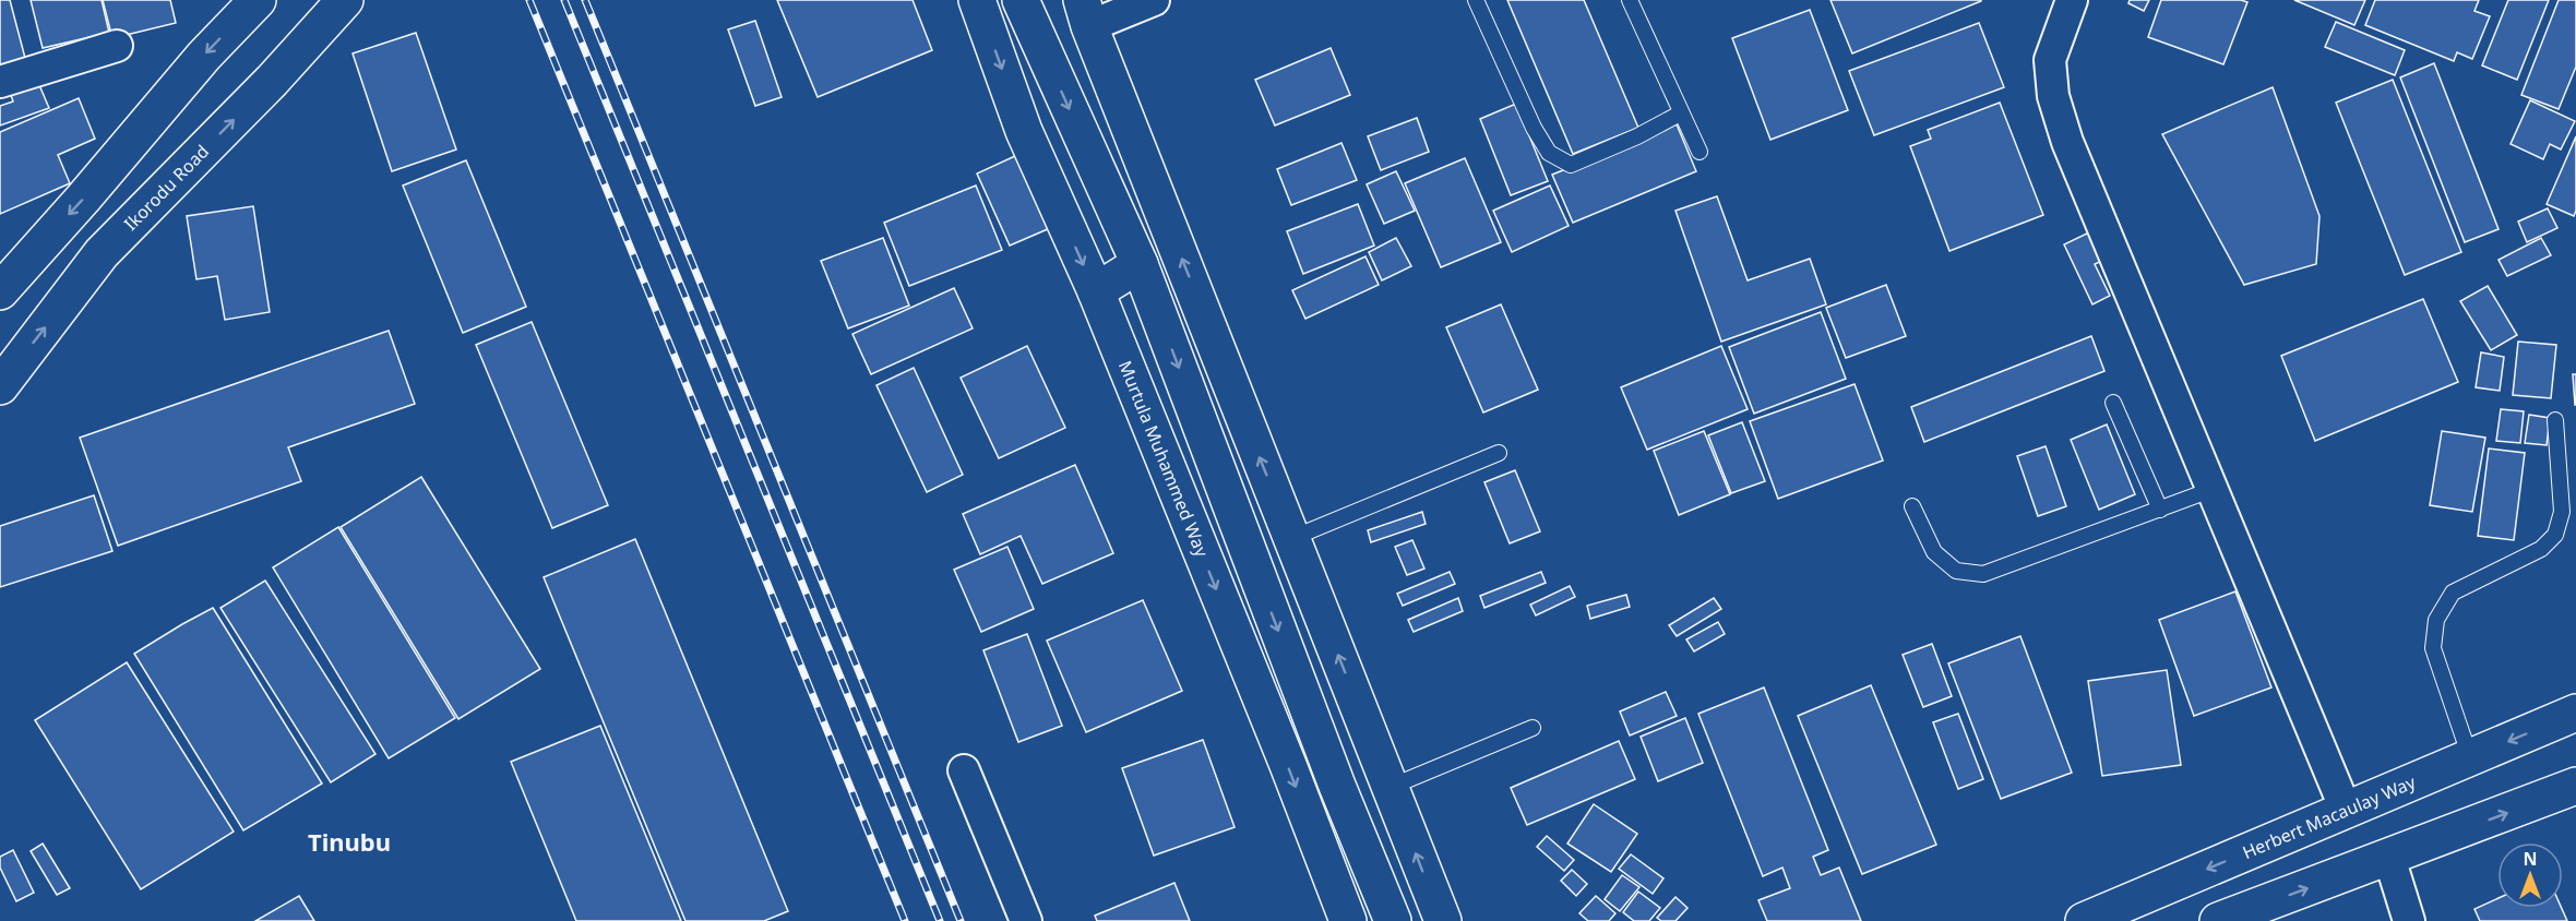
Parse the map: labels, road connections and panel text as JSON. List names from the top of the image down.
{
  "streets": {
    "main road": ["Ikorodu Road", "Murtula Muhammed Way", "Herbert Macaulay Way"]
  },
  "districts": ["Tinubu"],
  "north": "top"
}
